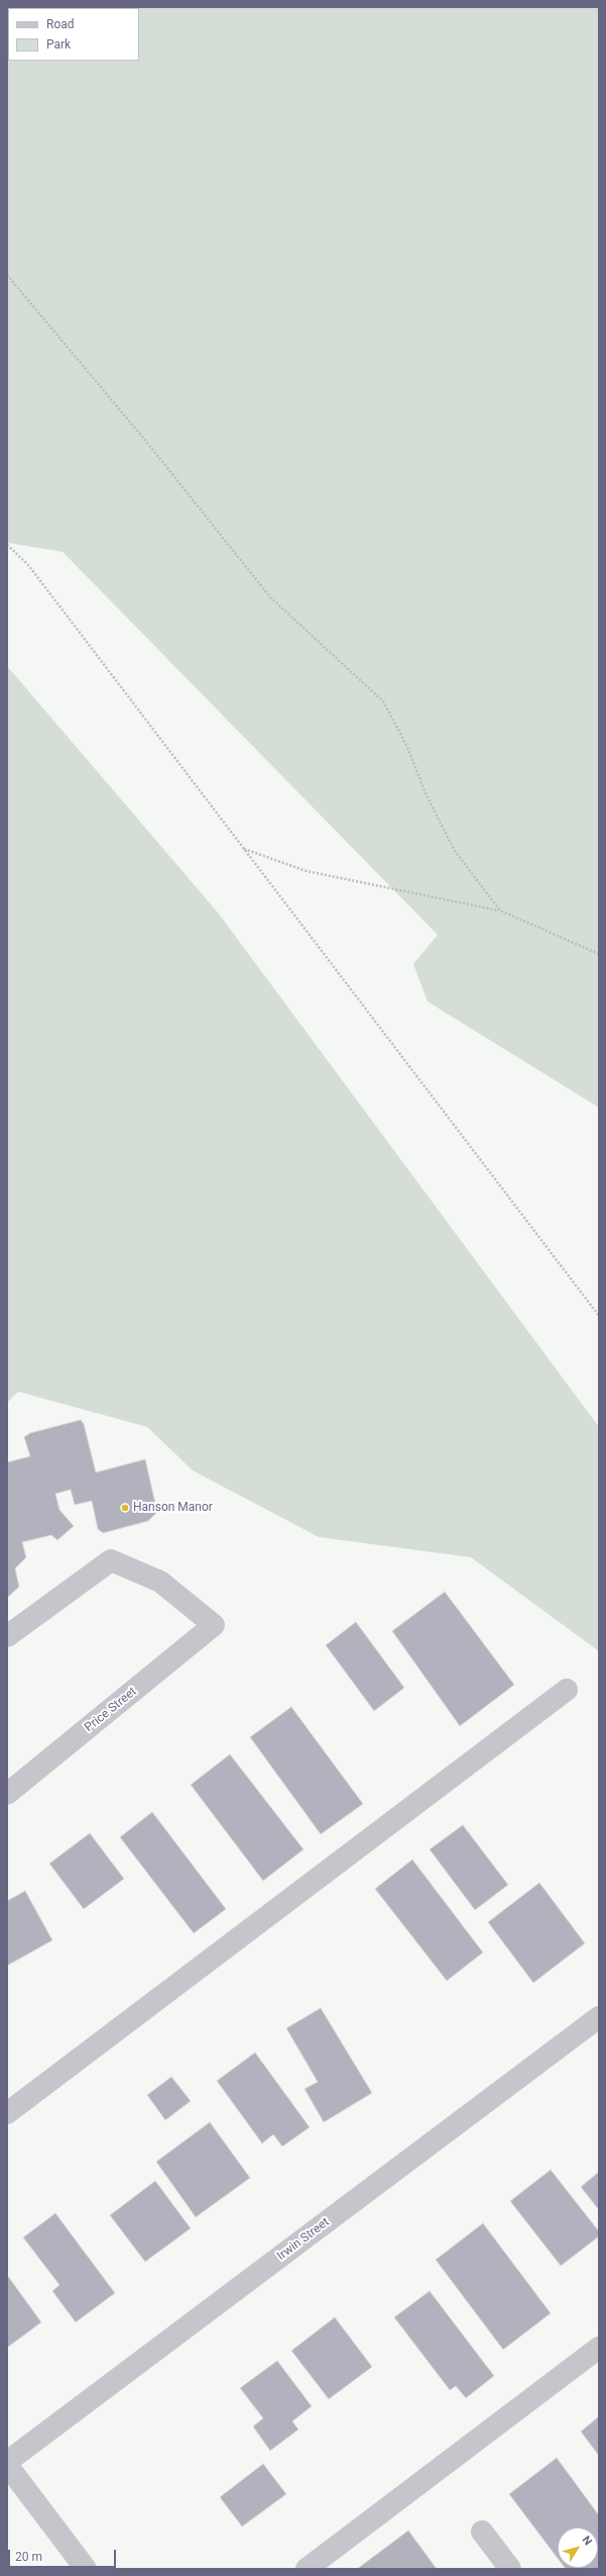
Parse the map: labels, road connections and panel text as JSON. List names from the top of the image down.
{
  "streets": {
    "street": ["Price Street", "Irwin Street"]
  },
  "places": ["Hanson Manor"],
  "legend": ["Road", "Park"],
  "scale_bar": "20 m",
  "north": "top right"
}
